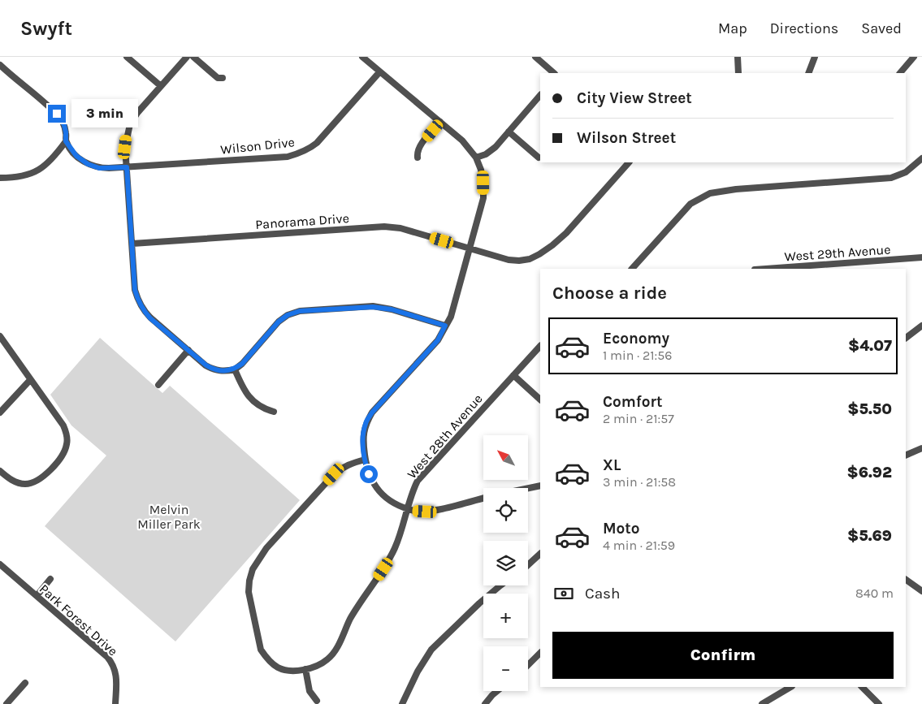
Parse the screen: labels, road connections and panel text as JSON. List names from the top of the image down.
{
  "streets": {
    "street": [
      "Wilson Drive",
      "Panorama Drive",
      "West 29th Avenue",
      "West 28th Avenue",
      "Park Forest Drive"
    ]
  },
  "parks": ["Melvin Miller Park"],
  "north": "top left",
  "page": {
    "header": "Swyft",
    "nav": ["Map", "Directions", "Saved"],
    "banner": ["City View Street", "Wilson Street"],
    "bubble": "3 min",
    "heading": "Choose a ride",
    "list": [
      {
        "name": "Economy",
        "note": "1 min · 21:56",
        "value": "$4.07"
      },
      {
        "name": "Comfort",
        "note": "2 min · 21:57",
        "value": "$5.50"
      },
      {
        "name": "XL",
        "note": "3 min · 21:58",
        "value": "$6.92"
      },
      {
        "name": "Moto",
        "note": "4 min · 21:59",
        "value": "$5.69"
      }
    ],
    "map_buttons": ["+", "−"],
    "pay": ["Cash", "840 m"],
    "buttons": "Confirm"
  }
}
